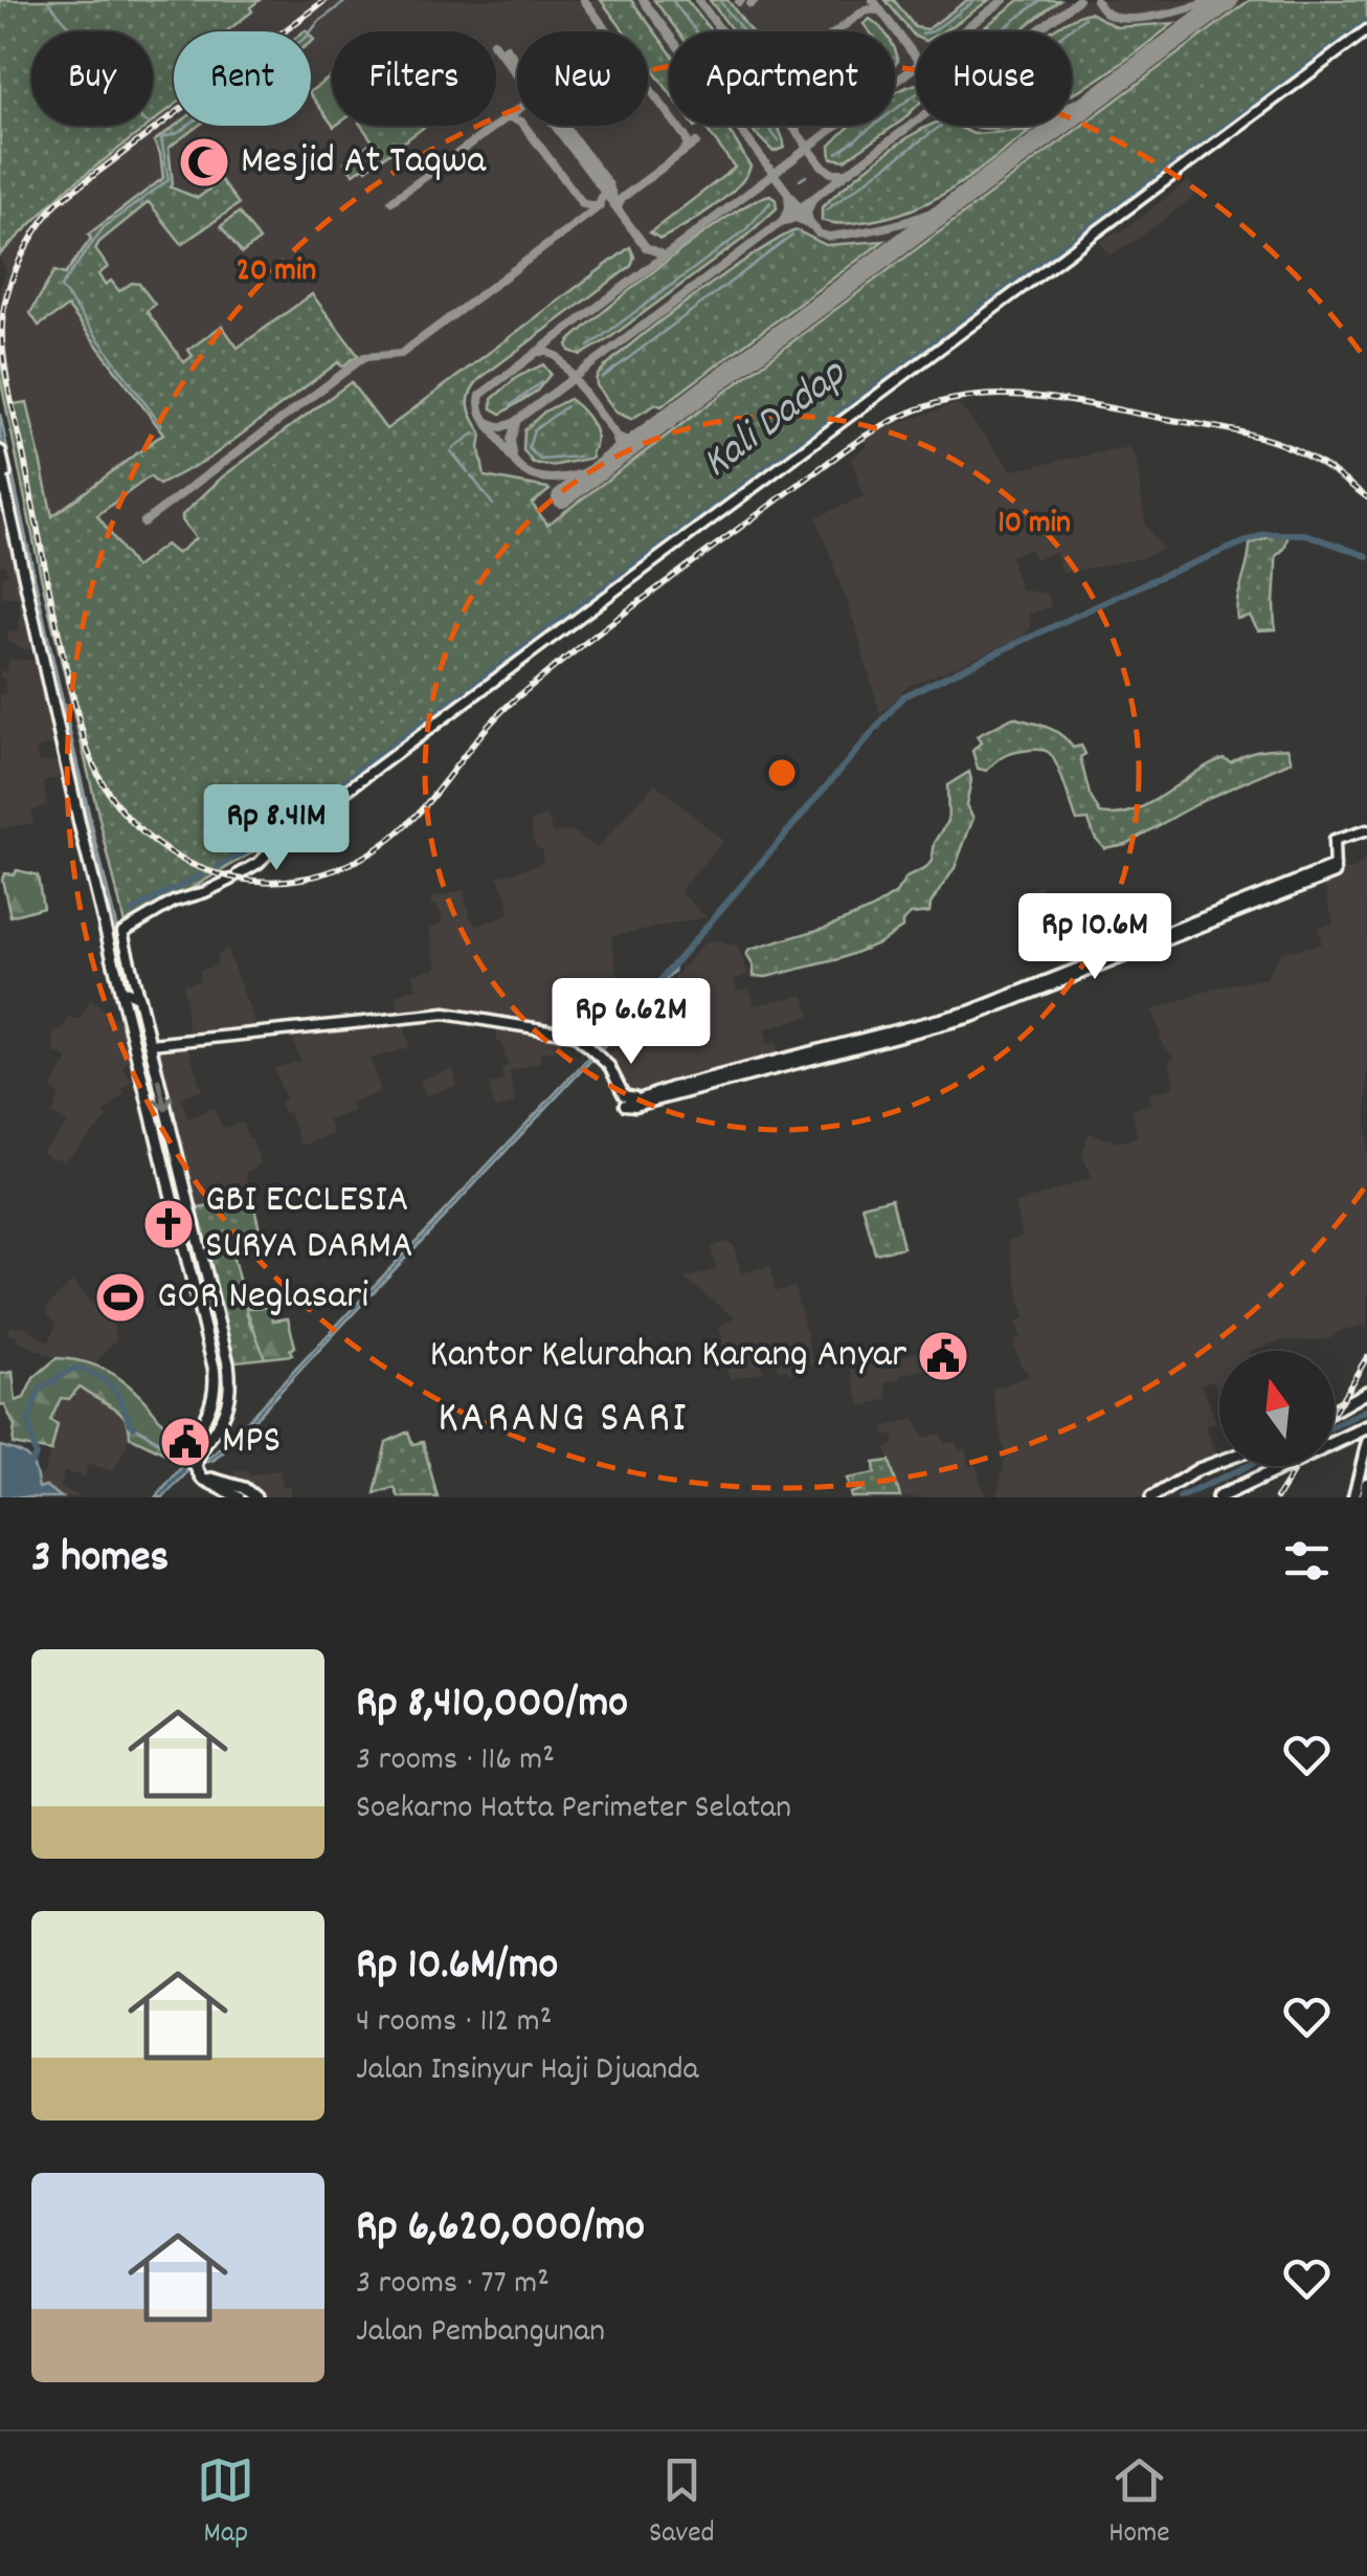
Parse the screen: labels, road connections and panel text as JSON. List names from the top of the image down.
{
  "districts": ["KARANG SARI"],
  "water": ["Kali Dadap"],
  "places": {
    "mosque": ["Mesjid At Taqwa"],
    "church": ["GBI ECCLESIA SURYA DARMA"],
    "sports": ["GOR Neglasari"],
    "public building": ["Kantor Kelurahan Karang Anyar", "MPS"]
  },
  "north": "top",
  "page": {
    "chip": [
      "Buy",
      "Rent",
      "Filters",
      "New",
      "Apartment",
      "House"
    ],
    "price": ["Rp 8.41M", "Rp 10.6M", "Rp 6.62M"],
    "heading": "3 homes",
    "list": [
      {
        "name": "Rp 8,410,000/mo",
        "note": "3 rooms · 116 m² · Soekarno Hatta Perimeter Selatan"
      },
      {
        "name": "Rp 10.6M/mo",
        "note": "4 rooms · 112 m² · Jalan Insinyur Haji Djuanda"
      },
      {
        "name": "Rp 6,620,000/mo",
        "note": "3 rooms · 77 m² · Jalan Pembangunan"
      }
    ],
    "tabs": ["Map", "Saved", "Home"]
  },
  "rings": ["20 min", "10 min"]
}
